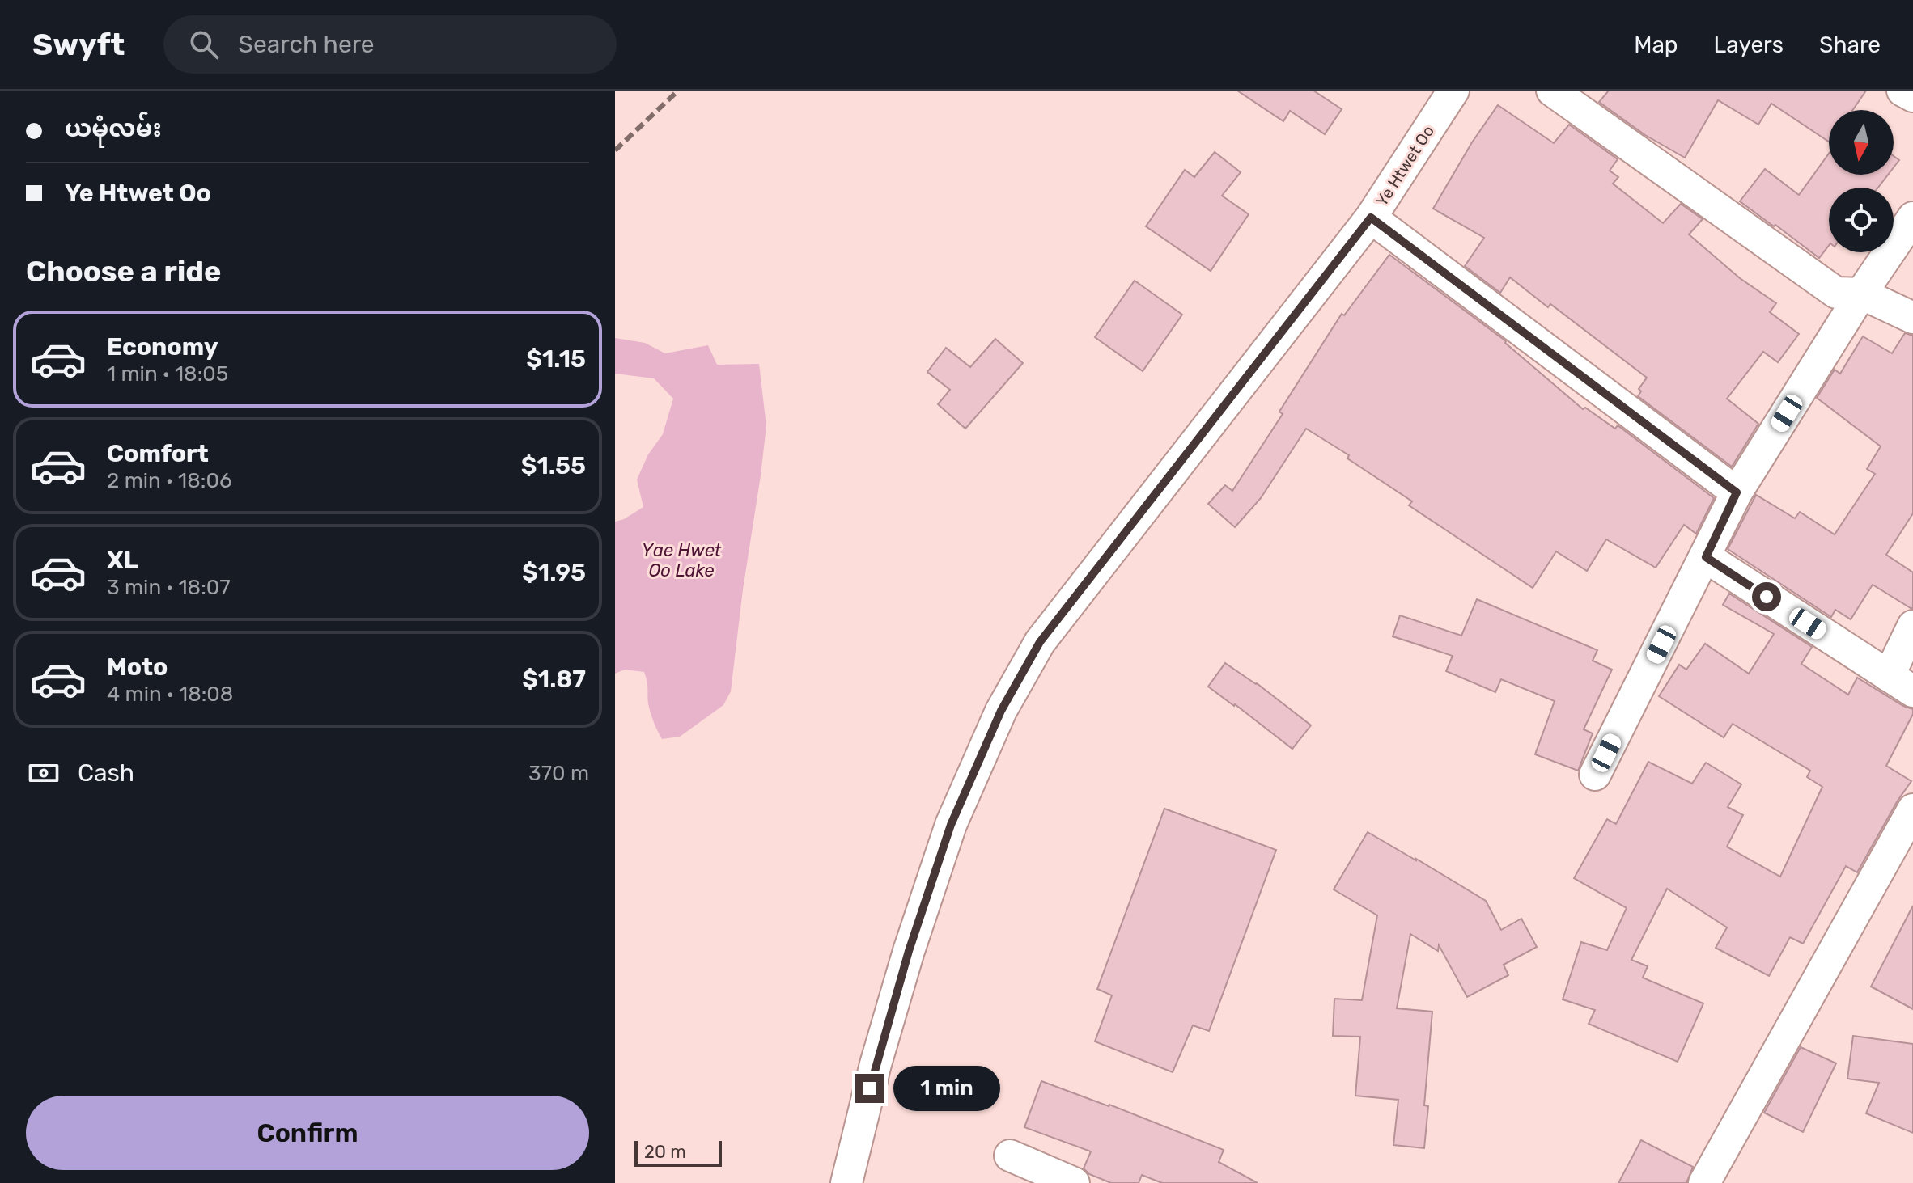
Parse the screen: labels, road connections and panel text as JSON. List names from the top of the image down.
{
  "streets": {
    "street": ["Ye Htwet Oo"]
  },
  "water": ["Yae Hwet Oo Lake"],
  "scale_bar": "20 m",
  "north": "bottom",
  "page": {
    "header": "Swyft",
    "search": "Search here",
    "nav": ["Map", "Layers", "Share"],
    "banner": ["ယမုံလမ်း", "Ye Htwet Oo"],
    "heading": "Choose a ride",
    "list": [
      {
        "name": "Economy",
        "note": "1 min · 18:05",
        "value": "$1.15"
      },
      {
        "name": "Comfort",
        "note": "2 min · 18:06",
        "value": "$1.55"
      },
      {
        "name": "XL",
        "note": "3 min · 18:07",
        "value": "$1.95"
      },
      {
        "name": "Moto",
        "note": "4 min · 18:08",
        "value": "$1.87"
      }
    ],
    "pay": ["Cash", "370 m"],
    "bubble": "1 min",
    "buttons": "Confirm",
    "scale": "20 m"
  }
}
